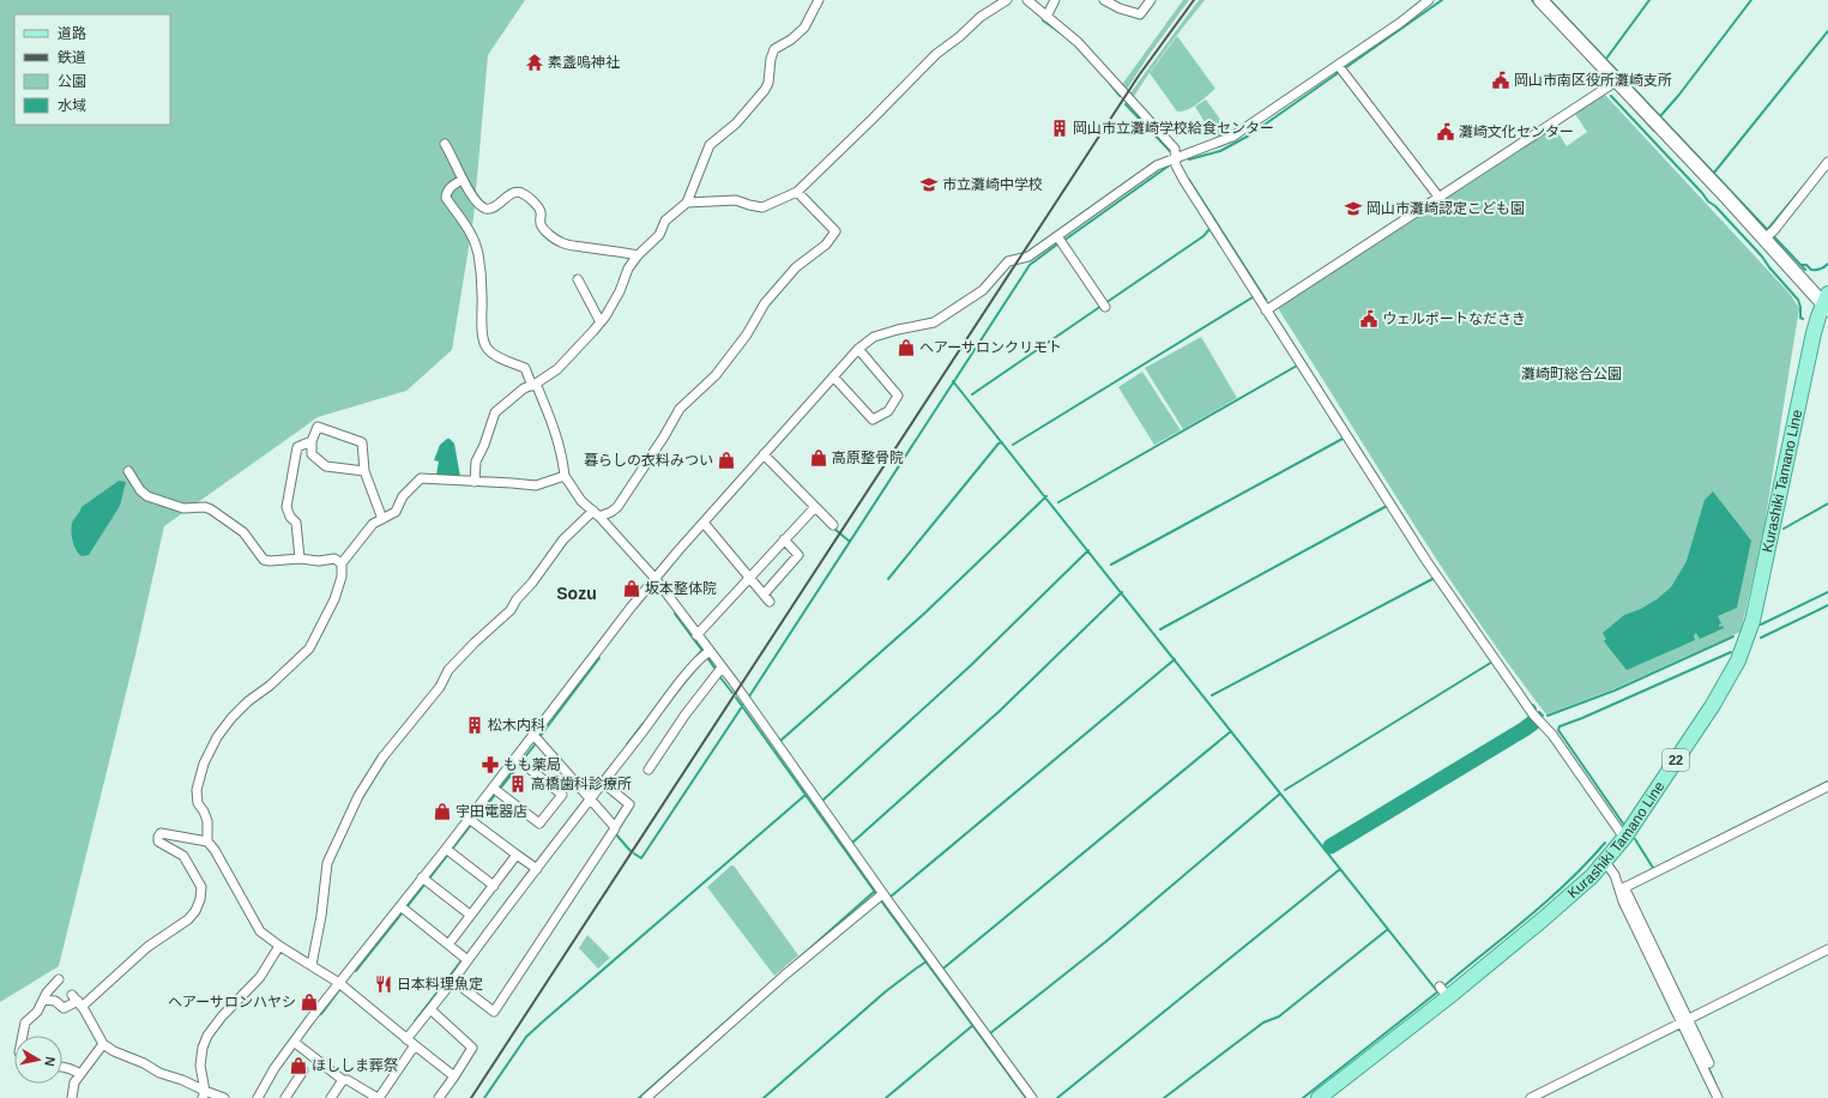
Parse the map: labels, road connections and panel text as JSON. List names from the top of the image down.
{
  "streets": {
    "main road": ["Kurashiki Tamano Line", "22"]
  },
  "districts": ["Sozu"],
  "parks": ["灘崎町総合公園"],
  "places": {
    "temple": ["素盞嗚神社"],
    "public building": ["岡山市南区役所灘崎支所", "灘崎文化センター", "ウェルポートなださき"],
    "building": ["岡山市立灘崎学校給食センター", "松木内科", "高橋歯科診療所"],
    "school or university": ["市立灘崎中学校", "岡山市灘崎認定こども園"],
    "shop": [
      "ヘアーサロンクリモト",
      "高原整骨院",
      "暮らしの衣料みつい",
      "坂本整体院",
      "宇田電器店",
      "ヘアーサロンハヤシ",
      "ほししま葬祭"
    ],
    "pharmacy": ["もも薬局"],
    "restaurant": ["日本料理魚定"]
  },
  "legend": [
    "道路",
    "鉄道",
    "公園",
    "水域"
  ],
  "north": "right"
}
